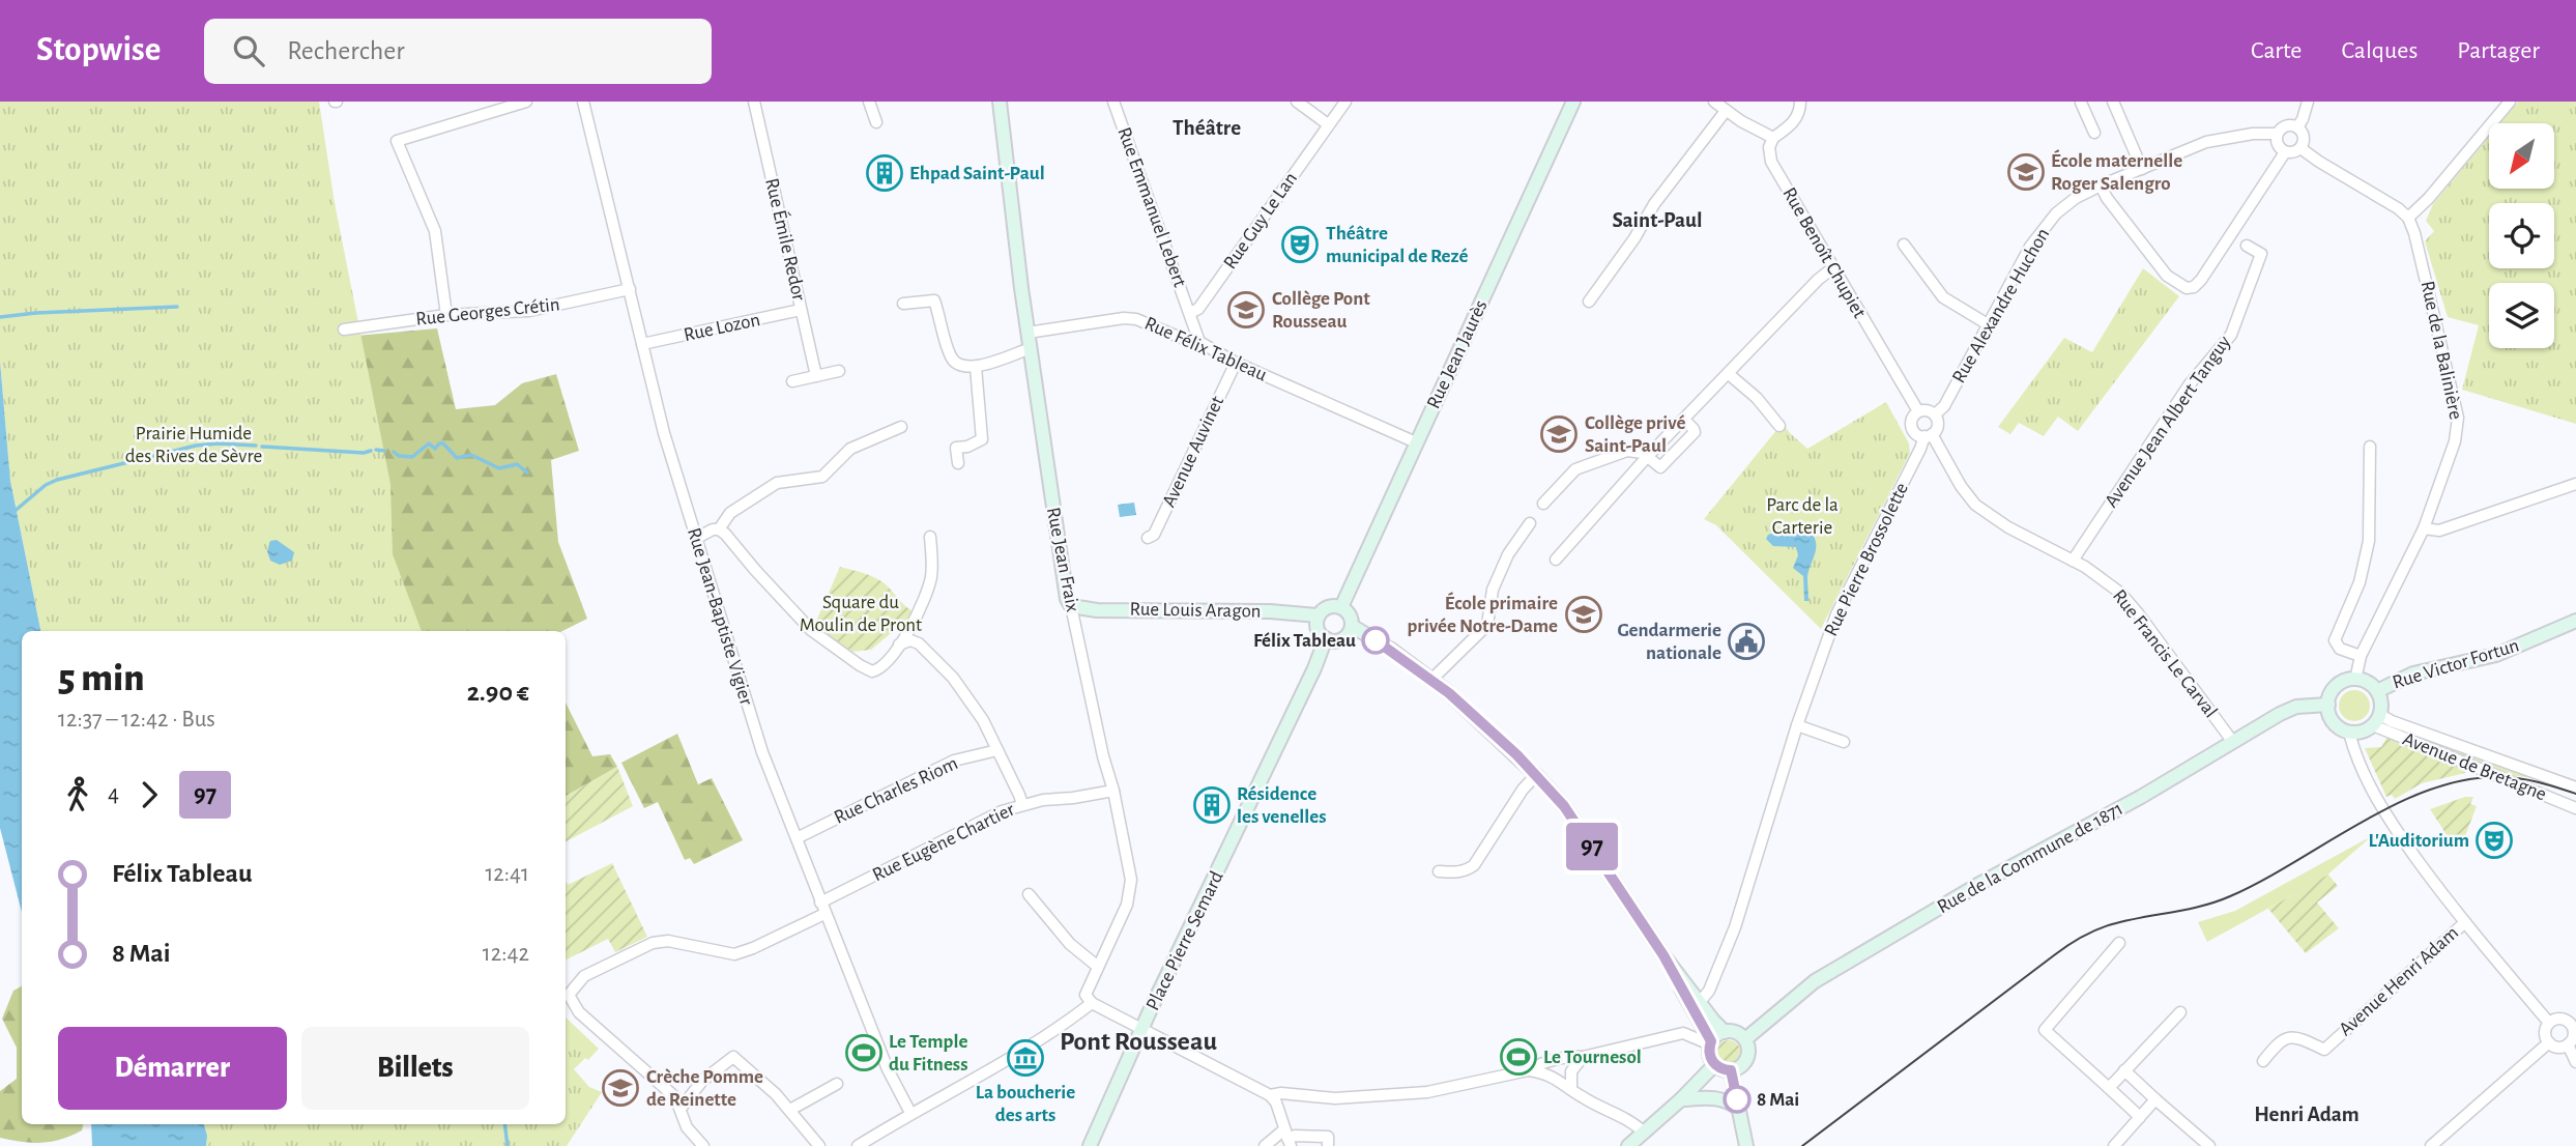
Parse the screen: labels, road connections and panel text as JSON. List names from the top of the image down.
{
  "streets": {
    "street": [
      "Rue Emmanuel Lebert",
      "Rue Guy Le Lan",
      "Rue Émile Redor",
      "Rue Benoît Chupiet",
      "Rue Alexandre Huchon",
      "Rue Georges Crétin",
      "Rue Lozon",
      "Rue Félix Tableau",
      "Rue de la Balinière",
      "Rue Jean Jaurès",
      "Avenue Jean Albert Tanguy",
      "Avenue Auvinet",
      "Rue Jean Fraix",
      "Rue Pierre Brossolette",
      "Rue Louis Aragon",
      "Rue Jean-Baptiste Vigier",
      "Rue Francis Le Carval",
      "Rue Victor Fortun",
      "Avenue de Bretagne",
      "Rue Charles Riom",
      "Rue Eugène Chartier",
      "Rue de la Commune de 1871",
      "Place Pierre Semard",
      "Avenue Henri Adam"
    ]
  },
  "crossings": [
    ["Rue Emmanuel Lebert", "Rue Guy Le Lan"],
    ["Rue Émile Redor", "Rue Lozon"],
    ["Rue Benoît Chupiet", "Rue Alexandre Huchon"],
    ["Rue Benoît Chupiet", "Rue Pierre Brossolette"],
    ["Rue Benoît Chupiet", "Rue Francis Le Carval"],
    ["Rue Alexandre Huchon", "Rue Pierre Brossolette"],
    ["Rue Alexandre Huchon", "Rue Francis Le Carval"],
    ["Rue Georges Crétin", "Rue Jean-Baptiste Vigier"],
    ["Rue Lozon", "Rue Jean-Baptiste Vigier"],
    ["Rue Félix Tableau", "Rue Jean Jaurès"],
    ["Rue Félix Tableau", "Avenue Auvinet"],
    ["Rue Félix Tableau", "Rue Jean Fraix"],
    ["Rue de la Balinière", "Rue Victor Fortun"],
    ["Rue de la Balinière", "Avenue de Bretagne"],
    ["Rue de la Balinière", "Rue de la Commune de 1871"],
    ["Rue Jean Jaurès", "Rue Louis Aragon"],
    ["Rue Jean Jaurès", "Place Pierre Semard"],
    ["Avenue Jean Albert Tanguy", "Rue Francis Le Carval"],
    ["Rue Jean Fraix", "Rue Louis Aragon"],
    ["Rue Jean Fraix", "Rue Eugène Chartier"],
    ["Rue Pierre Brossolette", "Rue Francis Le Carval"],
    ["Rue Louis Aragon", "Place Pierre Semard"],
    ["Rue Jean-Baptiste Vigier", "Rue Charles Riom"],
    ["Rue Jean-Baptiste Vigier", "Rue Eugène Chartier"],
    ["Rue Francis Le Carval", "Rue de la Commune de 1871"],
    ["Rue Victor Fortun", "Avenue de Bretagne"],
    ["Rue Victor Fortun", "Rue de la Commune de 1871"],
    ["Avenue de Bretagne", "Rue de la Commune de 1871"]
  ],
  "districts": [
    "Théâtre",
    "Saint-Paul",
    "Pont Rousseau",
    "Henri Adam"
  ],
  "parks": ["Prairie Humide des Rives de Sèvre", "Parc de la Carterie", "Square du Moulin de Pront"],
  "places": {
    "school or university": [
      "École maternelle Roger Salengro",
      "Collège Pont Rousseau",
      "Collège privé Saint-Paul",
      "École primaire privée Notre-Dame",
      "Crèche Pomme de Reinette"
    ],
    "building": ["Ehpad Saint-Paul", "Résidence les venelles"],
    "theatre": ["Théâtre municipal de Rezé", "L'Auditorium"],
    "other": ["Félix Tableau", "8 Mai"],
    "public building": ["Gendarmerie nationale"],
    "sports": ["Le Temple du Fitness", "Le Tournesol"],
    "museum": ["La boucherie des arts"]
  },
  "lines": ["bus line 97"],
  "north": "bottom left",
  "page": {
    "header": "Stopwise",
    "search": "Rechercher",
    "nav": ["Carte", "Calques", "Partager"],
    "on_map": "97",
    "heading": ["5 min", "12:37 – 12:42 · Bus", "2.90 €"],
    "legs": ["4", "97"],
    "list": [
      {
        "name": "Félix Tableau",
        "value": "12:41"
      },
      {
        "name": "8 Mai",
        "value": "12:42"
      }
    ],
    "buttons": ["Démarrer", "Billets"]
  }
}
